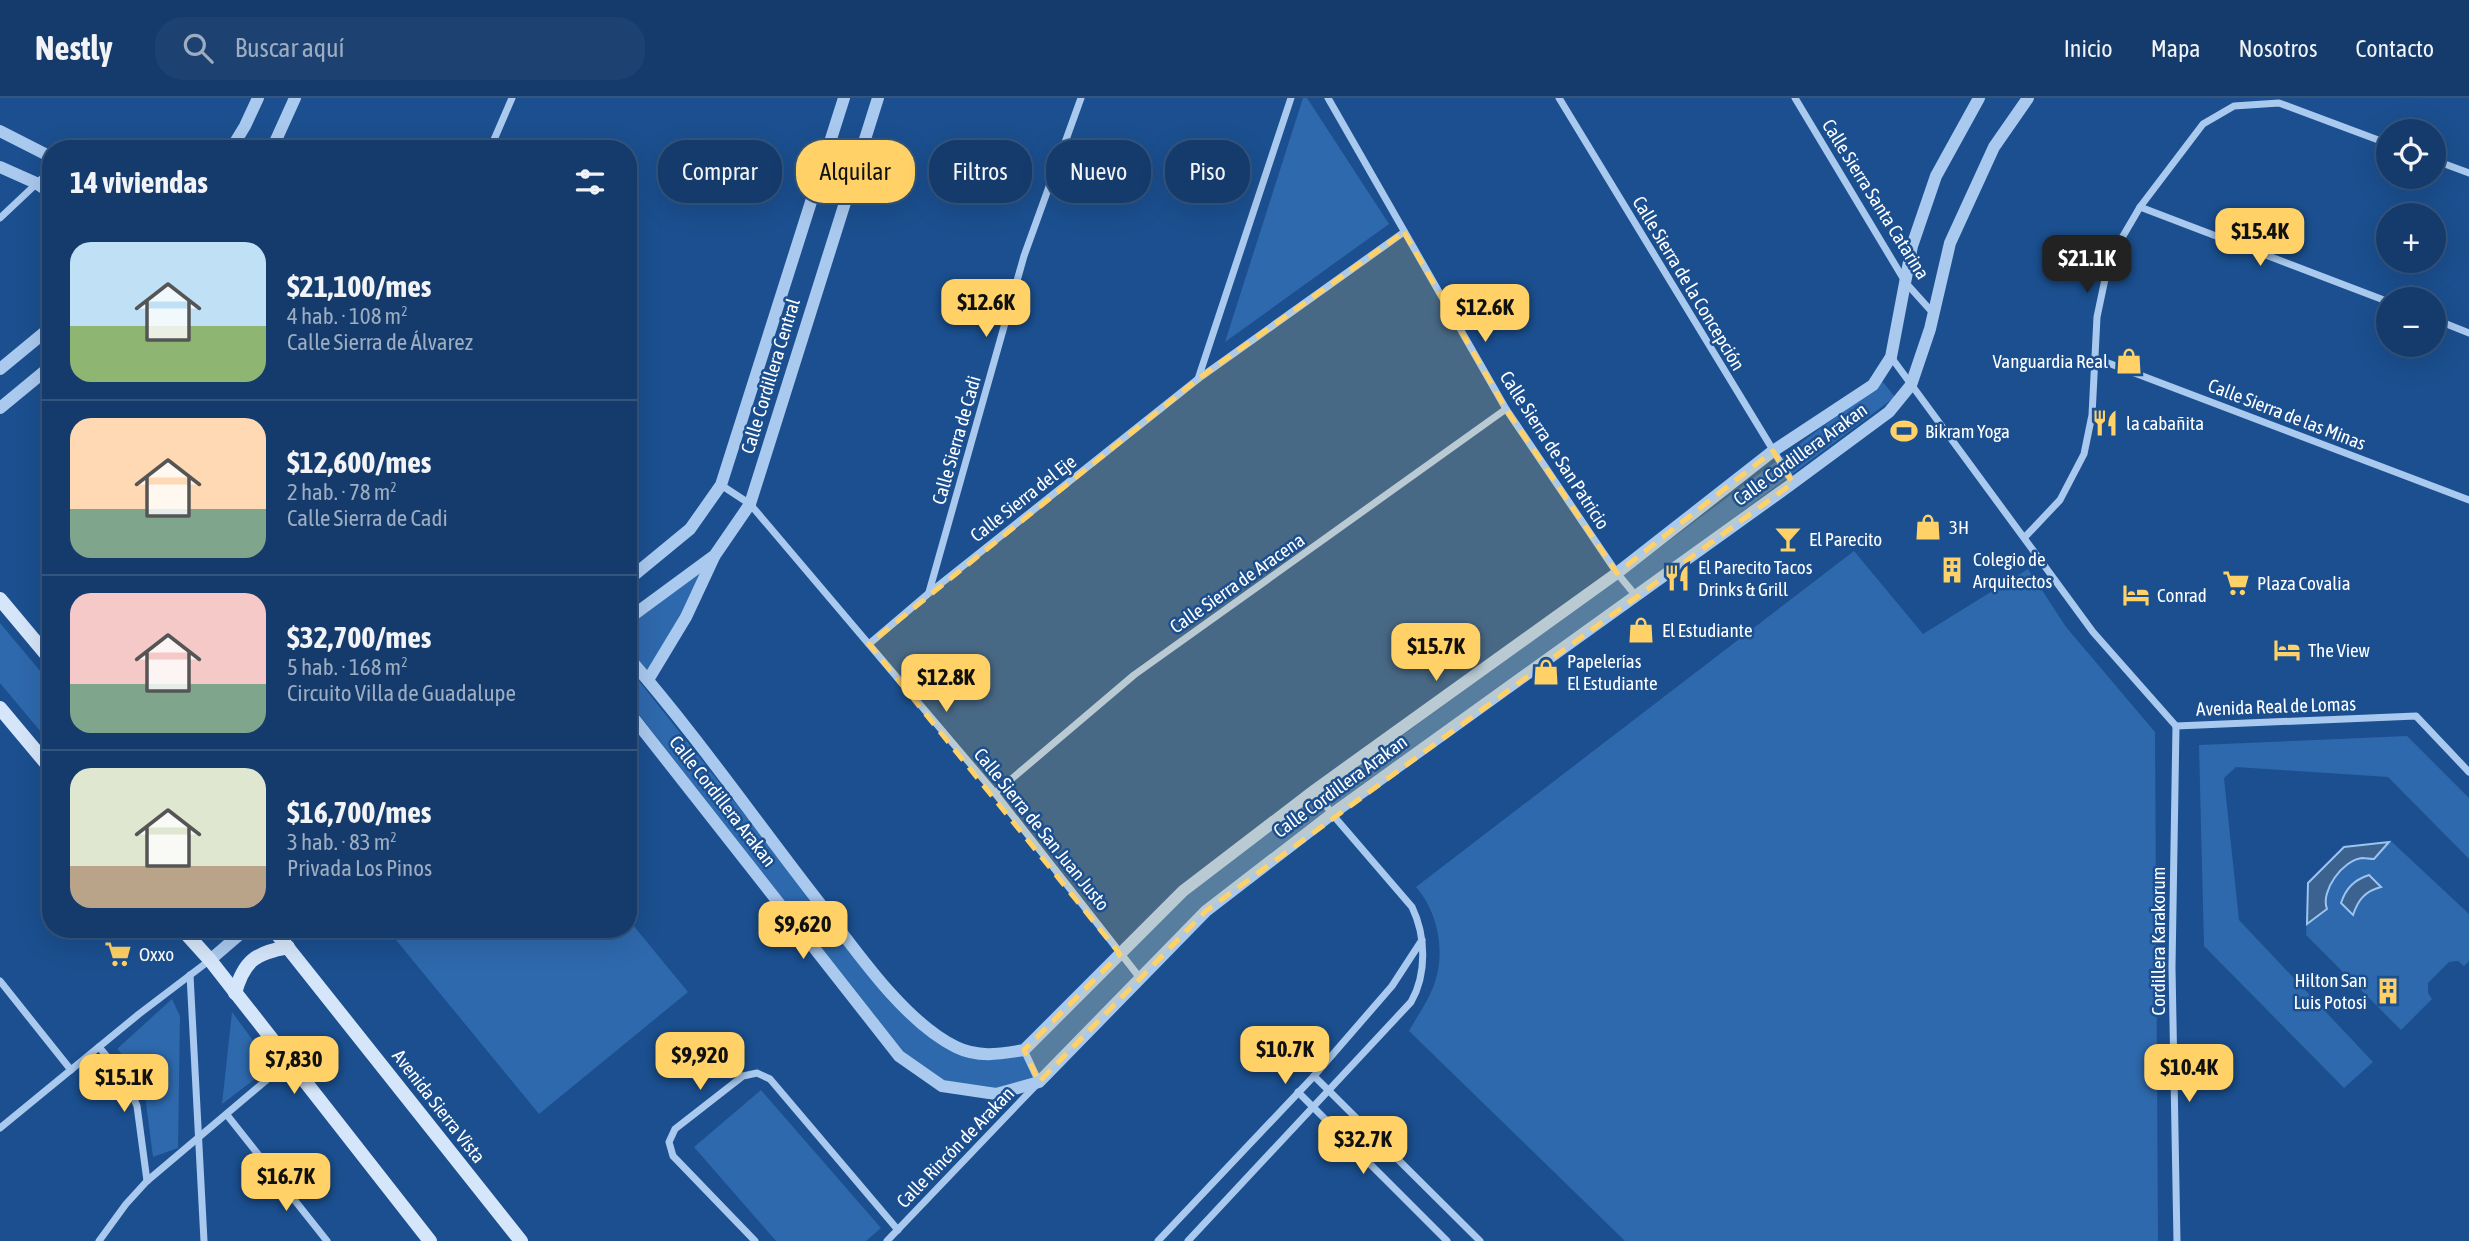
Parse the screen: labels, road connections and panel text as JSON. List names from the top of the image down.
{
  "streets": {
    "main road": ["Avenida Sierra Vista"],
    "street": [
      "Calle Sierra Santa Catarina",
      "Calle Sierra de la Concepción",
      "Calle Cordillera Central",
      "Calle Sierra de las Minas",
      "Calle Sierra de Cadi",
      "Calle Sierra de San Patricio",
      "Calle Cordillera Arakan",
      "Calle Sierra del Eje",
      "Calle Sierra de Aracena",
      "Avenida Real de Lomas",
      "Calle Sierra de San Juan Justo",
      "Cordillera Karakorum",
      "Calle Rincón de Arakan"
    ]
  },
  "crossings": [
    ["Calle Sierra Santa Catarina", "Calle Cordillera Arakan"],
    ["Calle Sierra de la Concepción", "Calle Cordillera Arakan"],
    ["Calle Cordillera Central", "Calle Sierra de San Juan Justo"],
    ["Calle Sierra de Cadi", "Calle Sierra del Eje"],
    ["Calle Sierra de San Patricio", "Calle Cordillera Arakan"],
    ["Calle Sierra de San Patricio", "Calle Sierra del Eje"],
    ["Calle Sierra de San Patricio", "Calle Sierra de Aracena"],
    ["Calle Cordillera Arakan", "Avenida Real de Lomas"],
    ["Calle Cordillera Arakan", "Calle Sierra de San Juan Justo"],
    ["Calle Cordillera Arakan", "Calle Rincón de Arakan"],
    ["Calle Sierra del Eje", "Calle Sierra de San Juan Justo"],
    ["Calle Sierra de Aracena", "Calle Sierra de San Juan Justo"],
    ["Avenida Real de Lomas", "Cordillera Karakorum"]
  ],
  "places": {
    "shop": [
      "Vanguardia Real",
      "3H",
      "El Estudiante",
      "Papelerías El Estudiante"
    ],
    "restaurant": ["la cabañita", "El Parecito Tacos Drinks & Grill"],
    "sports": ["Bikram Yoga"],
    "bar": ["El Parecito"],
    "building": ["Colegio de Arquitectos", "Hilton San Luis Potosi"],
    "supermarket": ["Plaza Covalia", "Oxxo"],
    "hotel": ["Conrad", "The View"]
  },
  "page": {
    "header": "Nestly",
    "search": "Buscar aquí",
    "nav": [
      "Inicio",
      "Mapa",
      "Nosotros",
      "Contacto"
    ],
    "map_buttons": ["+", "−"],
    "chip": [
      "Comprar",
      "Alquilar",
      "Filtros",
      "Nuevo",
      "Piso"
    ],
    "heading": "14 viviendas",
    "price": [
      "$15.4K",
      "$21.1K",
      "$12.6K",
      "$12.6K",
      "$15.7K",
      "$12.8K",
      "$9,620",
      "$10.7K",
      "$9,920",
      "$7,830",
      "$10.4K",
      "$15.1K",
      "$32.7K",
      "$16.7K"
    ],
    "list": [
      {
        "name": "$21,100/mes",
        "note": "4 hab. · 108 m² · Calle Sierra de Álvarez"
      },
      {
        "name": "$12,600/mes",
        "note": "2 hab. · 78 m² · Calle Sierra de Cadi"
      },
      {
        "name": "$32,700/mes",
        "note": "5 hab. · 168 m² · Circuito Villa de Guadalupe"
      },
      {
        "name": "$16,700/mes",
        "note": "3 hab. · 83 m² · Privada Los Pinos"
      }
    ]
  }
}
